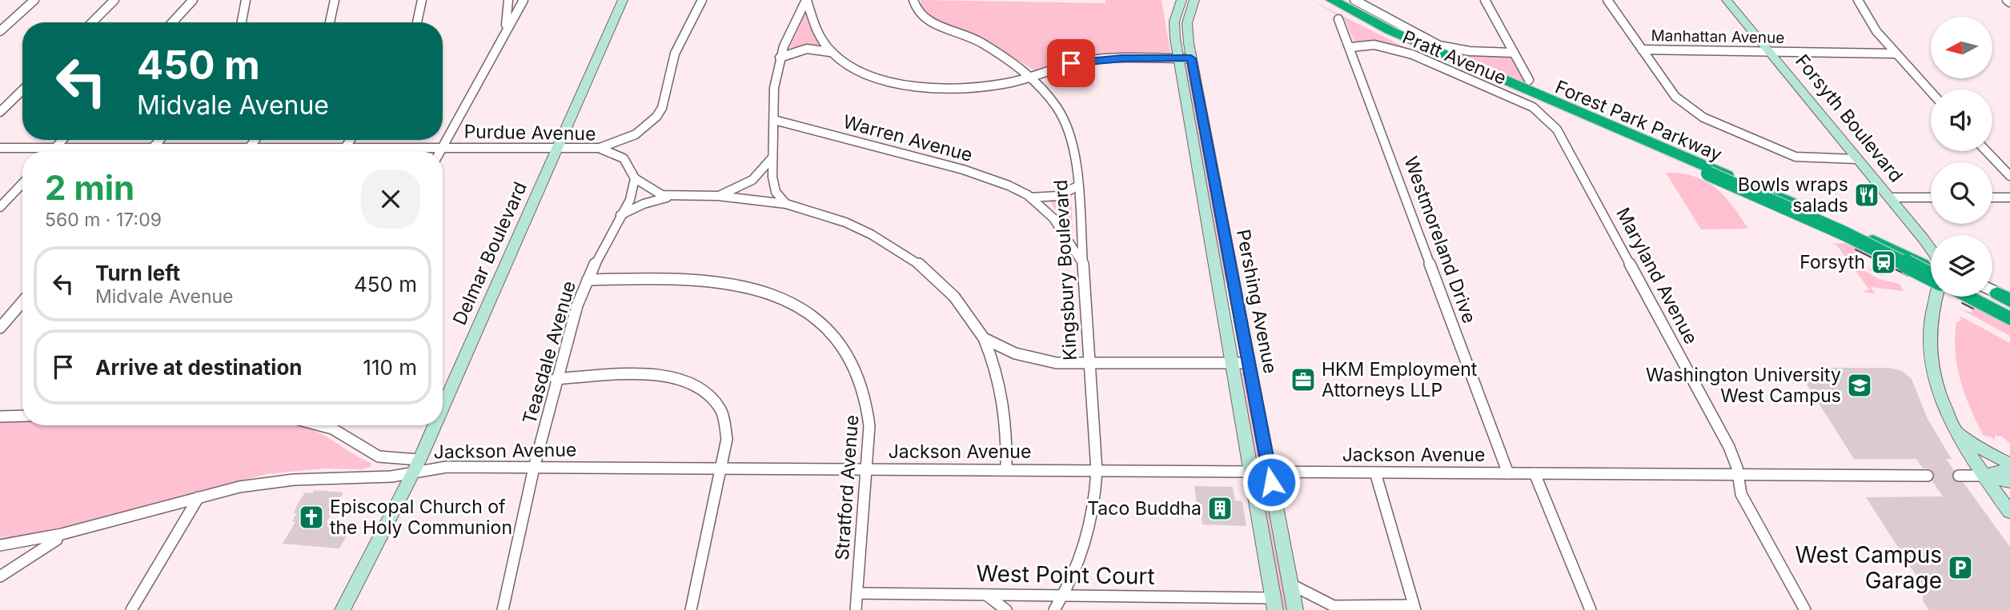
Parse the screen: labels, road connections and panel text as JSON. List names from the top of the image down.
{
  "streets": {
    "highway": ["Forest Park Parkway"],
    "street": [
      "Manhattan Avenue",
      "Pratt Avenue",
      "Forsyth Boulevard",
      "Purdue Avenue",
      "Warren Avenue",
      "Westmoreland Drive",
      "Delmar Boulevard",
      "Kingsbury Boulevard",
      "Maryland Avenue",
      "Pershing Avenue",
      "Teasdale Avenue",
      "Jackson Avenue",
      "Stratford Avenue",
      "West Point Court"
    ]
  },
  "crossings": [
    ["Manhattan Avenue", "Forsyth Boulevard"],
    ["Pratt Avenue", "Westmoreland Drive"],
    ["Pratt Avenue", "Maryland Avenue"],
    ["Purdue Avenue", "Delmar Boulevard"],
    ["Purdue Avenue", "Teasdale Avenue"],
    ["Purdue Avenue", "Jackson Avenue"],
    ["Warren Avenue", "Kingsbury Boulevard"],
    ["Westmoreland Drive", "Jackson Avenue"],
    ["Delmar Boulevard", "Jackson Avenue"],
    ["Kingsbury Boulevard", "Jackson Avenue"],
    ["Kingsbury Boulevard", "West Point Court"],
    ["Maryland Avenue", "Jackson Avenue"],
    ["Pershing Avenue", "Jackson Avenue"],
    ["Pershing Avenue", "West Point Court"],
    ["Teasdale Avenue", "Jackson Avenue"],
    ["Teasdale Avenue", "Stratford Avenue"],
    ["Jackson Avenue", "Stratford Avenue"],
    ["Stratford Avenue", "West Point Court"]
  ],
  "places": {
    "restaurant": ["Bowls wraps salads"],
    "station": ["Forsyth"],
    "office": ["HKM Employment Attorneys LLP"],
    "school or university": ["Washington University West Campus"],
    "building": ["Taco Buddha"],
    "church": ["Episcopal Church of the Holy Communion"],
    "parking": ["West Campus Garage"]
  },
  "north": "left",
  "page": {
    "turn": ["450 m", "Midvale Avenue"],
    "heading": ["2 min", "560 m · 17:09"],
    "list": [
      {
        "name": "Turn left",
        "note": "Midvale Avenue",
        "value": "450 m"
      },
      {
        "name": "Arrive at destination",
        "value": "110 m"
      }
    ]
  }
}
